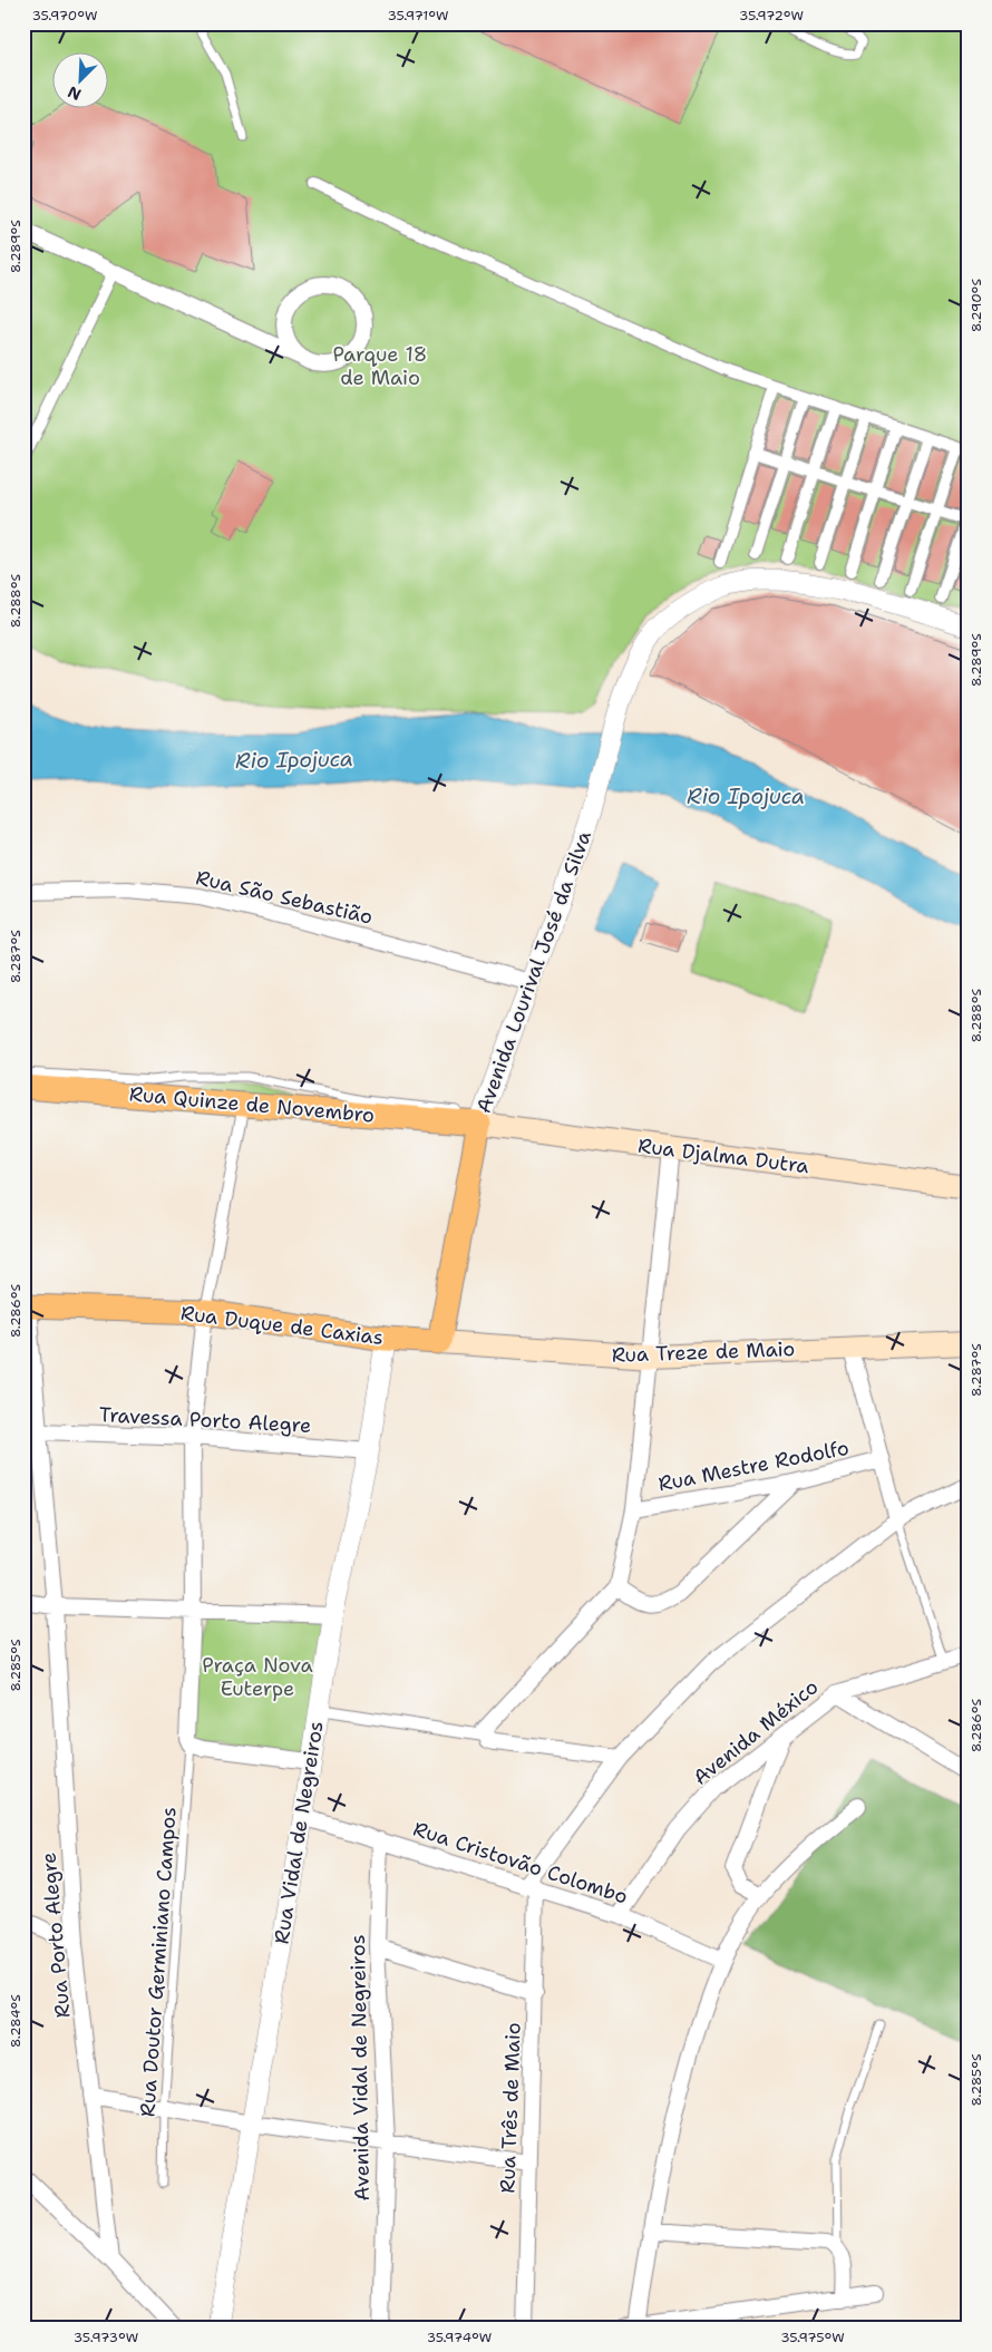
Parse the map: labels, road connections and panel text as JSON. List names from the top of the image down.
{
  "streets": {
    "main road": [
      "Rua Quinze de Novembro",
      "Rua Djalma Dutra",
      "Rua Duque de Caxias",
      "Rua Treze de Maio"
    ],
    "street": [
      "Rua São Sebastião",
      "Avenida Lourival José da Silva",
      "Travessa Porto Alegre",
      "Rua Mestre Rodolfo",
      "Avenida México",
      "Rua Vidal de Negreiros",
      "Rua Cristovão Colombo",
      "Rua Porto Alegre",
      "Avenida Vidal de Negreiros",
      "Rua Três de Maio"
    ],
    "lane": ["Rua Doutor Germiniano Campos"]
  },
  "crossings": [
    ["Rua São Sebastião", "Avenida Lourival José da Silva"],
    ["Avenida Lourival José da Silva", "Rua Quinze de Novembro"],
    ["Avenida Lourival José da Silva", "Rua Djalma Dutra"],
    ["Rua Quinze de Novembro", "Rua Djalma Dutra"],
    ["Rua Duque de Caxias", "Rua Treze de Maio"],
    ["Rua Duque de Caxias", "Rua Vidal de Negreiros"],
    ["Rua Duque de Caxias", "Rua Porto Alegre"],
    ["Travessa Porto Alegre", "Rua Vidal de Negreiros"],
    ["Travessa Porto Alegre", "Rua Porto Alegre"],
    ["Avenida México", "Rua Cristovão Colombo"],
    ["Rua Vidal de Negreiros", "Rua Cristovão Colombo"],
    ["Rua Cristovão Colombo", "Avenida Vidal de Negreiros"],
    ["Rua Cristovão Colombo", "Rua Três de Maio"]
  ],
  "water": ["Rio Ipojuca"],
  "parks": ["Parque 18 de Maio", "Praça Nova Euterpe"],
  "north": "bottom left",
  "coordinates": [
    "35.970°W",
    "35.971°W",
    "35.972°W",
    "8.289°S",
    "8.290°S",
    "8.288°S",
    "8.287°S",
    "8.286°S",
    "8.285°S",
    "8.284°S",
    "35.973°W",
    "35.974°W",
    "35.975°W"
  ]
}
